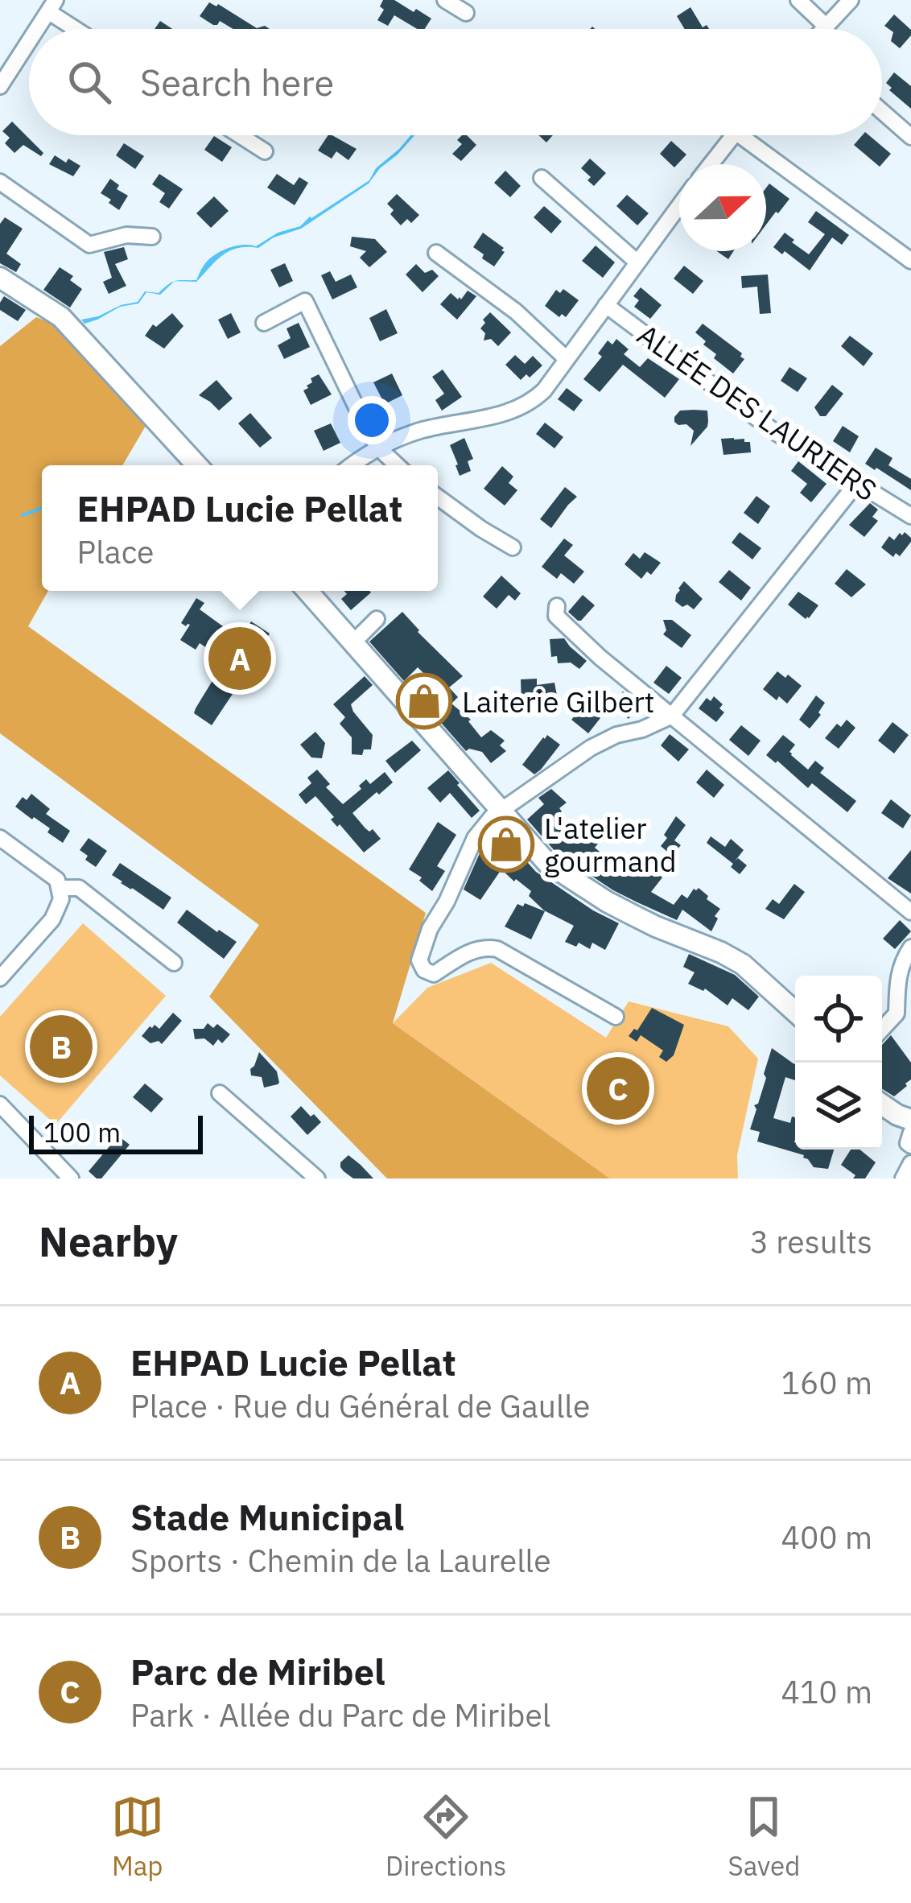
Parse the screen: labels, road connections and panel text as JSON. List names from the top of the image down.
{
  "streets": {
    "street": ["ALLÉE DES LAURIERS"]
  },
  "places": {
    "shop": ["Laiterie Gilbert", "L'atelier gourmand"]
  },
  "scale_bar": "100 m",
  "north": "right",
  "page": {
    "search": "Search here",
    "popup": ["EHPAD Lucie Pellat", "Place"],
    "pins": ["A", "B", "C"],
    "scale": "100 m",
    "heading": ["Nearby", "3 results"],
    "list": [
      {
        "mark": "A",
        "name": "EHPAD Lucie Pellat",
        "note": "Place · Rue du Général de Gaulle",
        "value": "160 m"
      },
      {
        "mark": "B",
        "name": "Stade Municipal",
        "note": "Sports · Chemin de la Laurelle",
        "value": "400 m"
      },
      {
        "mark": "C",
        "name": "Parc de Miribel",
        "note": "Park · Allée du Parc de Miribel",
        "value": "410 m"
      }
    ],
    "nav": ["Map", "Directions", "Saved"]
  }
}
